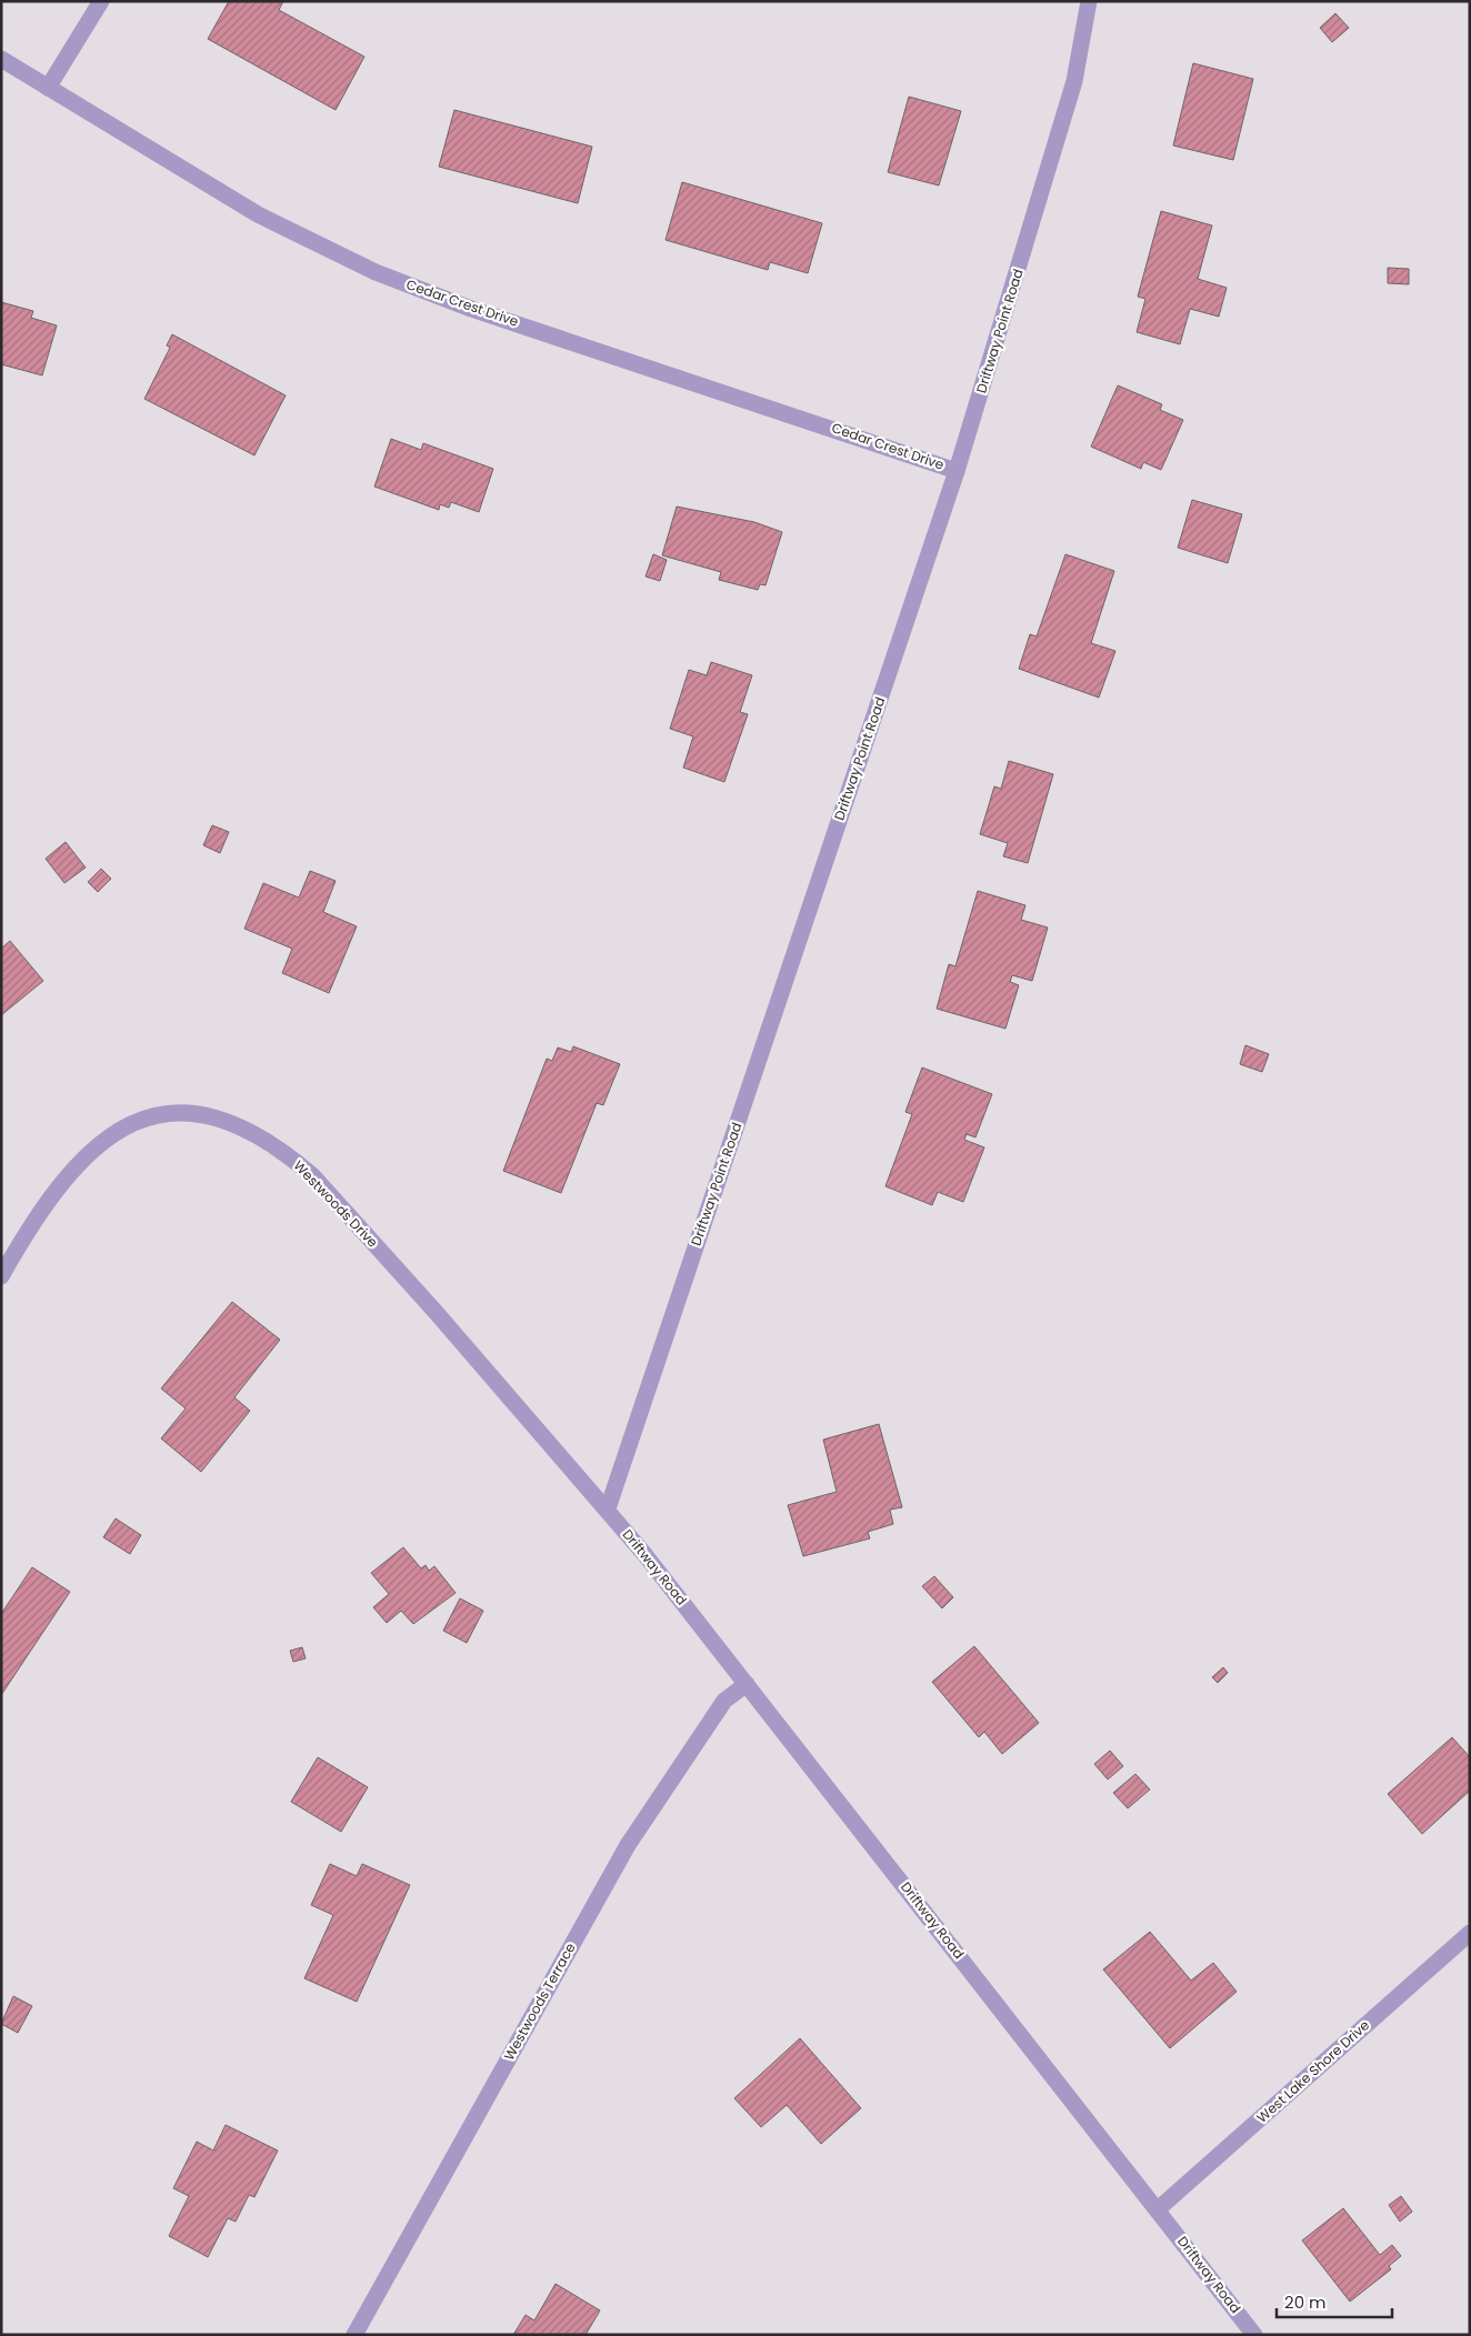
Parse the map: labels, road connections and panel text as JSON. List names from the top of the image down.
{
  "streets": {
    "street": [
      "Cedar Crest Drive",
      "Driftway Point Road",
      "Westwoods Drive",
      "Driftway Road",
      "Westwoods Terrace",
      "West Lake Shore Drive"
    ]
  },
  "crossings": [
    ["Cedar Crest Drive", "Driftway Point Road"],
    ["Driftway Point Road", "Westwoods Drive"],
    ["Driftway Point Road", "Driftway Road"],
    ["Westwoods Drive", "Driftway Road"],
    ["Driftway Road", "Westwoods Terrace"],
    ["Driftway Road", "West Lake Shore Drive"]
  ],
  "scale_bar": "20 m"
}
